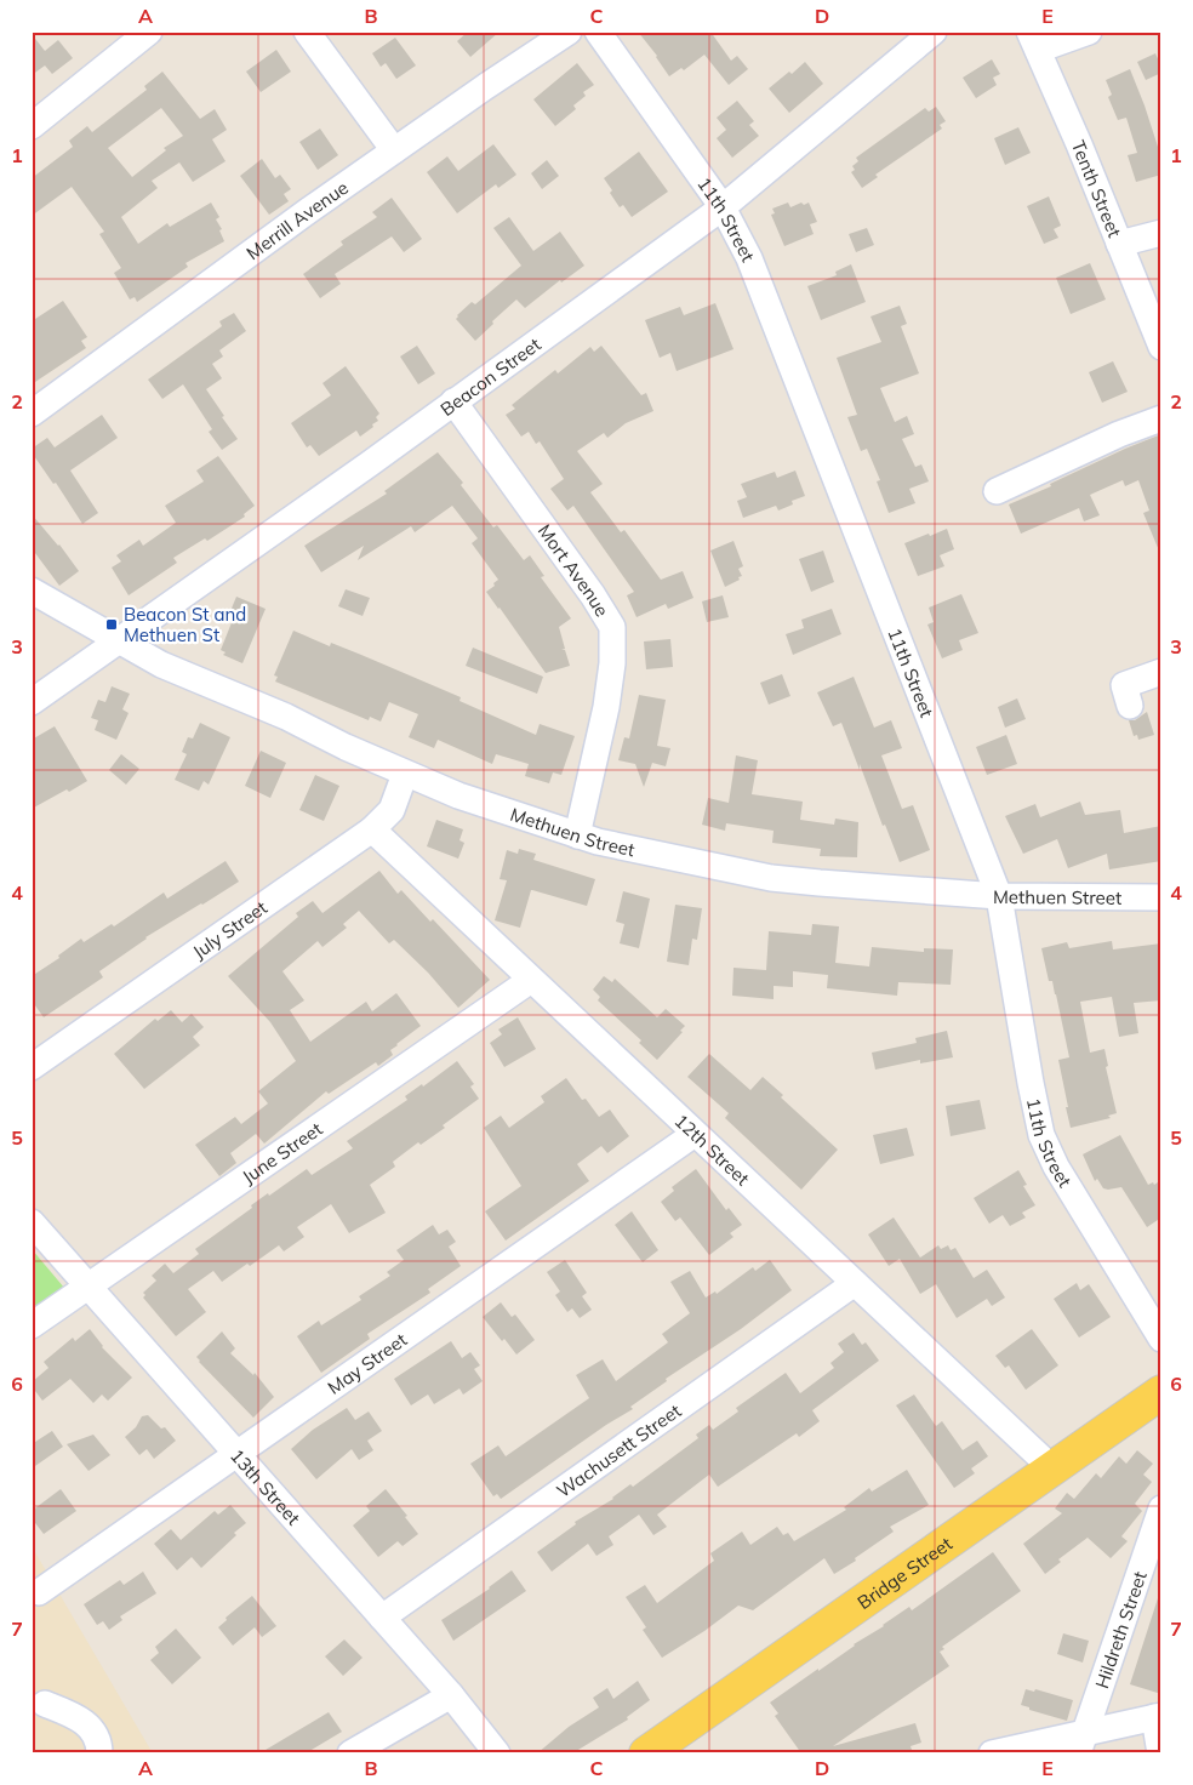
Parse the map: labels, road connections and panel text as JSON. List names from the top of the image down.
{
  "streets": {
    "main road": ["Bridge Street"],
    "street": [
      "Tenth Street",
      "Merrill Avenue",
      "11th Street",
      "Beacon Street",
      "Mort Avenue",
      "Methuen Street",
      "July Street",
      "12th Street",
      "June Street",
      "May Street",
      "Wachusett Street",
      "13th Street",
      "Hildreth Street"
    ]
  },
  "crossings": [
    ["11th Street", "Beacon Street"],
    ["11th Street", "Methuen Street"],
    ["Beacon Street", "Mort Avenue"],
    ["Beacon Street", "Methuen Street"],
    ["Mort Avenue", "Methuen Street"],
    ["Methuen Street", "July Street"],
    ["July Street", "12th Street"],
    ["12th Street", "June Street"],
    ["12th Street", "May Street"],
    ["12th Street", "Wachusett Street"],
    ["12th Street", "Bridge Street"],
    ["June Street", "13th Street"],
    ["May Street", "13th Street"],
    ["Wachusett Street", "13th Street"]
  ],
  "places": {
    "transit": ["Beacon St and Methuen St"]
  },
  "grid": {
    "columns": [
      "A",
      "B",
      "C",
      "D",
      "E"
    ],
    "rows": [
      "1",
      "2",
      "3",
      "4",
      "5",
      "6",
      "7"
    ]
  }
}
